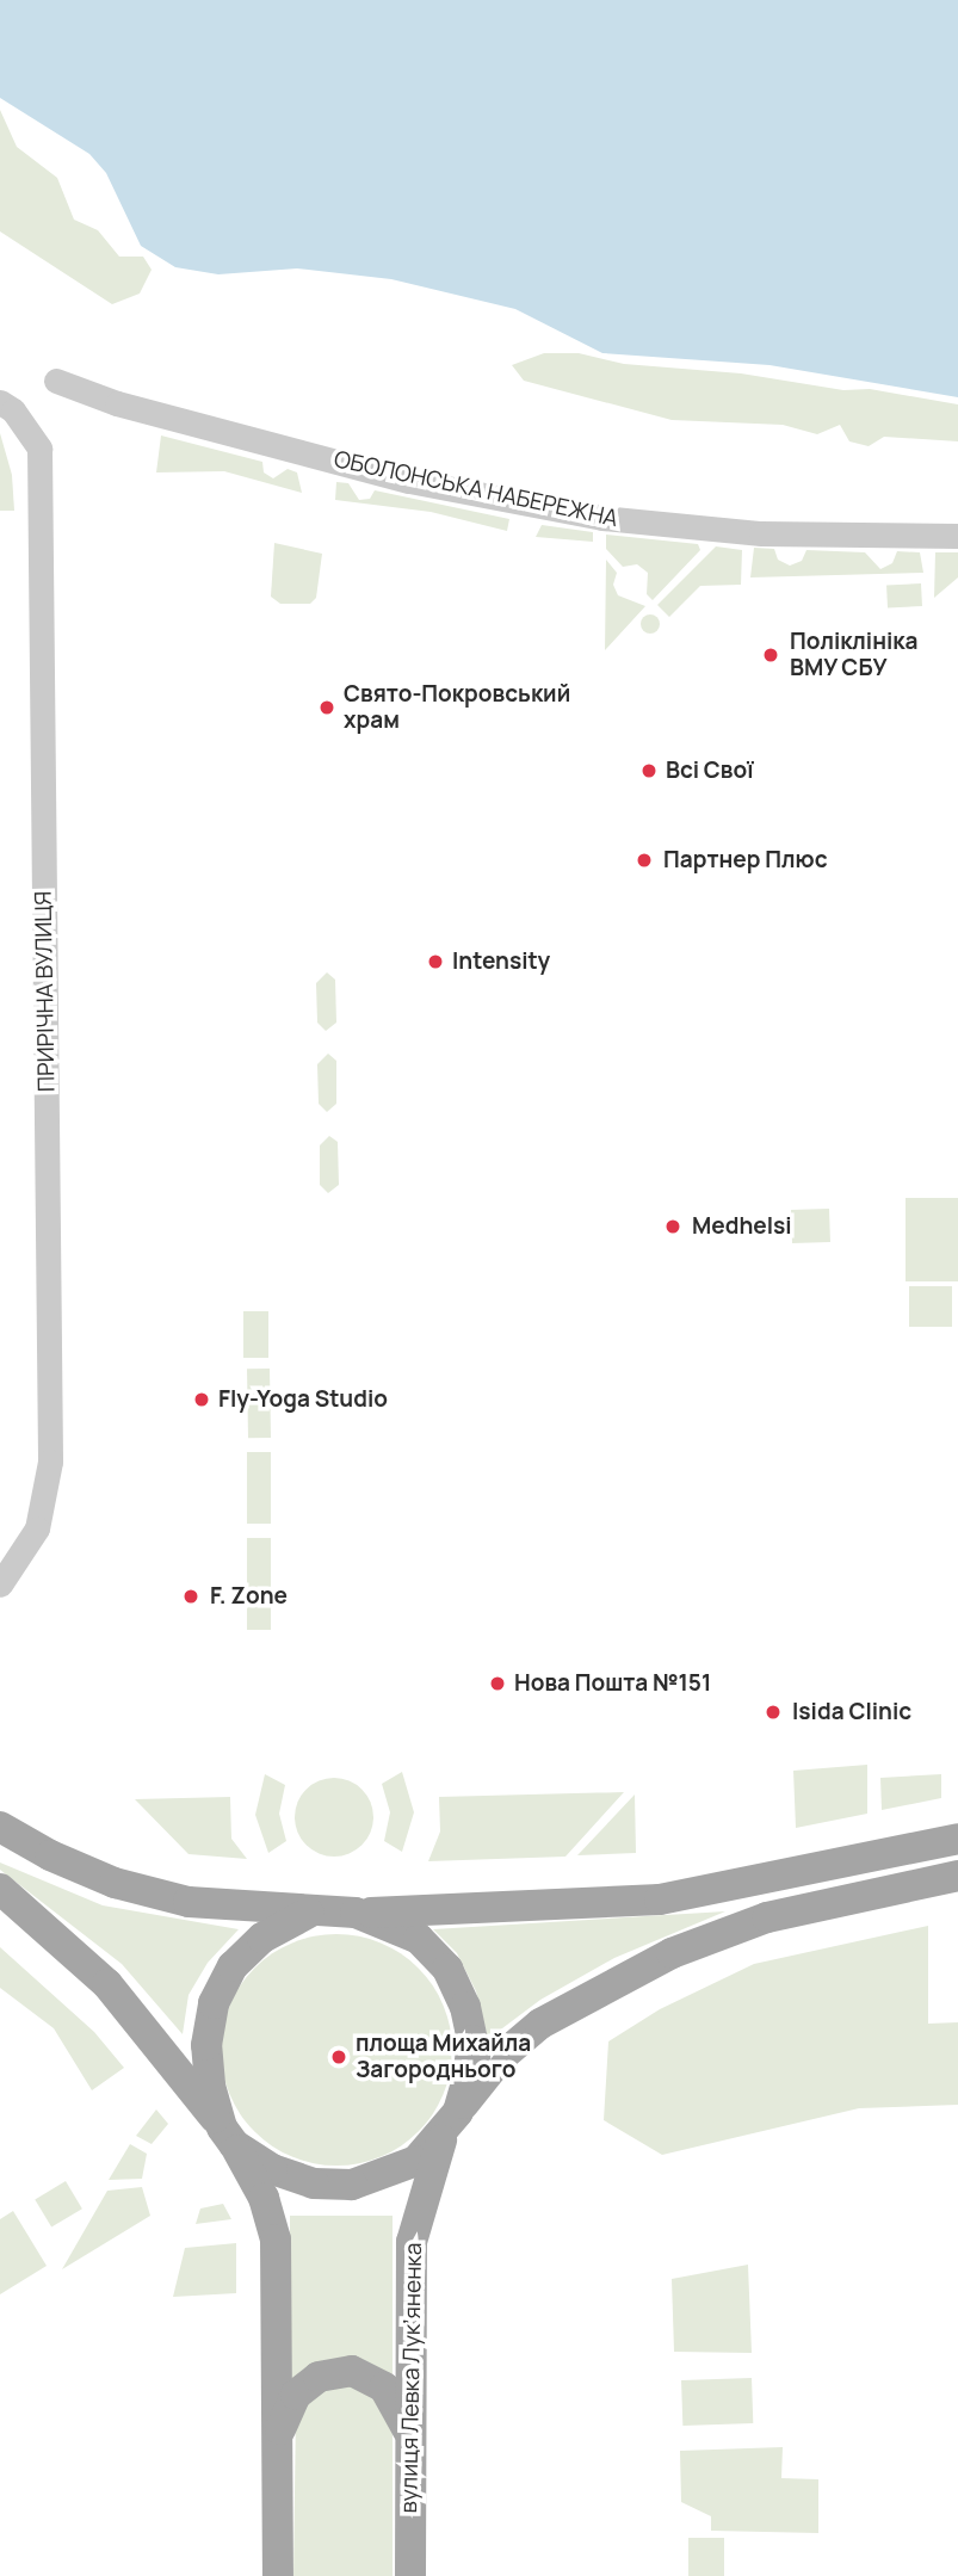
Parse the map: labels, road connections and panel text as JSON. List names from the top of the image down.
{
  "streets": {
    "main road": ["вулиця Левка Лукʼяненка"],
    "street": ["ОБОЛОНСЬКА НАБЕРЕЖНА", "ПРИРІЧНА ВУЛИЦЯ"]
  },
  "places": [
    "Поліклініка ВМУ СБУ",
    "Свято-Покровський храм",
    "Всі Свої",
    "Партнер Плюс",
    "Intensity",
    "Medhelsi",
    "Fly-Yoga Studio",
    "F. Zone",
    "Нова Пошта №151",
    "Isida Clinic",
    "площа Михайла Загороднього"
  ]
}
